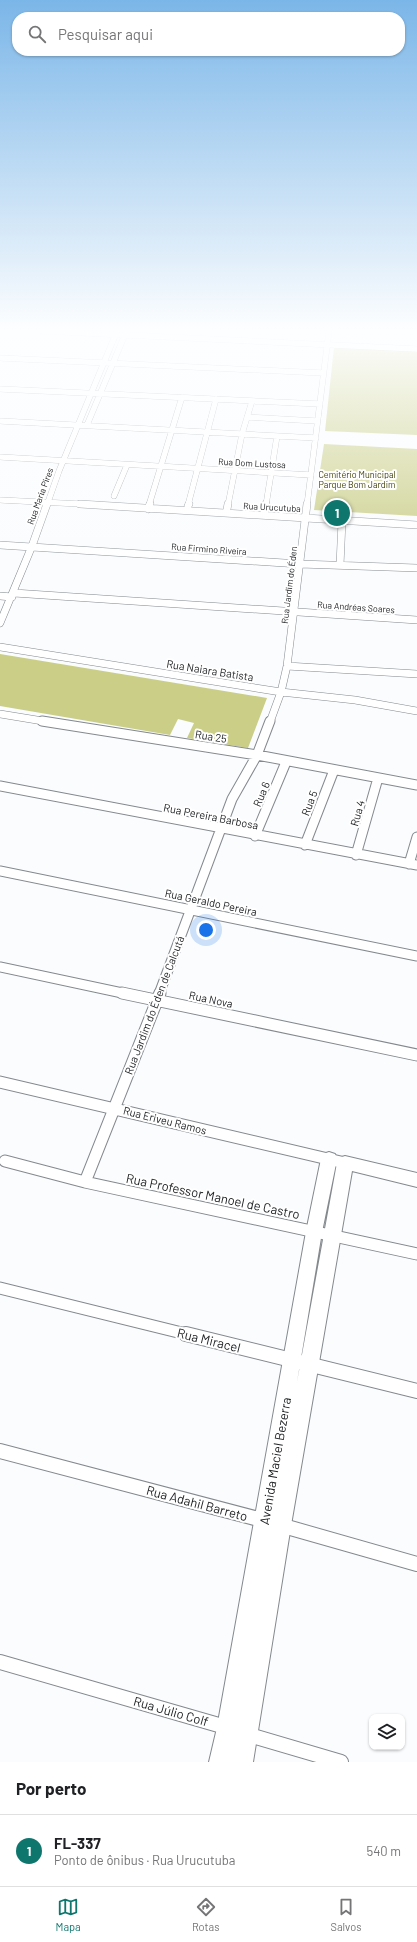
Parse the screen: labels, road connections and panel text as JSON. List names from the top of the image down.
{
  "streets": {
    "street": [
      "Rua Dom Lustosa",
      "Rua Maria Pires",
      "Rua Urucutuba",
      "Rua Firmino Riveira",
      "Rua Jardim do Éden",
      "Rua Andréas Soares",
      "Rua Naiara Batista",
      "Rua 25",
      "Rua 6",
      "Rua 5",
      "Rua 4",
      "Rua Pereira Barbosa",
      "Rua Geraldo Pereira",
      "Rua Nova",
      "Rua Jardim do Éden de Calcutá",
      "Rua Eriveu Ramos",
      "Rua Professor Manoel de Castro",
      "Rua Miracel",
      "Avenida Maciel Bezerra",
      "Rua Adahil Barreto",
      "Rua Júlio Colf"
    ]
  },
  "crossings": [
    ["Rua Dom Lustosa", "Rua Maria Pires"],
    ["Rua Dom Lustosa", "Rua Jardim do Éden"],
    ["Rua Maria Pires", "Rua Urucutuba"],
    ["Rua Maria Pires", "Rua Firmino Riveira"],
    ["Rua Maria Pires", "Rua Andréas Soares"],
    ["Rua Urucutuba", "Rua Jardim do Éden"],
    ["Rua Firmino Riveira", "Rua Jardim do Éden"],
    ["Rua Jardim do Éden", "Rua Andréas Soares"],
    ["Rua Jardim do Éden", "Rua Naiara Batista"],
    ["Rua Jardim do Éden", "Rua 25"],
    ["Rua Jardim do Éden", "Rua Pereira Barbosa"],
    ["Rua Jardim do Éden", "Rua Jardim do Éden de Calcutá"],
    ["Rua 25", "Rua 6"],
    ["Rua 25", "Rua 5"],
    ["Rua 25", "Rua 4"],
    ["Rua 6", "Rua Pereira Barbosa"],
    ["Rua 5", "Rua Pereira Barbosa"],
    ["Rua 4", "Rua Pereira Barbosa"],
    ["Rua Pereira Barbosa", "Rua Jardim do Éden de Calcutá"],
    ["Rua Geraldo Pereira", "Rua Jardim do Éden de Calcutá"],
    ["Rua Nova", "Rua Jardim do Éden de Calcutá"],
    ["Rua Jardim do Éden de Calcutá", "Rua Eriveu Ramos"],
    ["Rua Jardim do Éden de Calcutá", "Rua Professor Manoel de Castro"],
    ["Rua Eriveu Ramos", "Avenida Maciel Bezerra"],
    ["Rua Professor Manoel de Castro", "Avenida Maciel Bezerra"],
    ["Rua Miracel", "Avenida Maciel Bezerra"],
    ["Avenida Maciel Bezerra", "Rua Adahil Barreto"],
    ["Avenida Maciel Bezerra", "Rua Júlio Colf"]
  ],
  "parks": ["Cemitério Municipal Parque Bom Jardim"],
  "page": {
    "search": "Pesquisar aqui",
    "pins": "1",
    "heading": "Por perto",
    "list": [
      {
        "mark": "1",
        "name": "FL-337",
        "note": "Ponto de ônibus · Rua Urucutuba",
        "value": "540 m"
      }
    ],
    "nav": ["Mapa", "Rotas", "Salvos"]
  }
}
